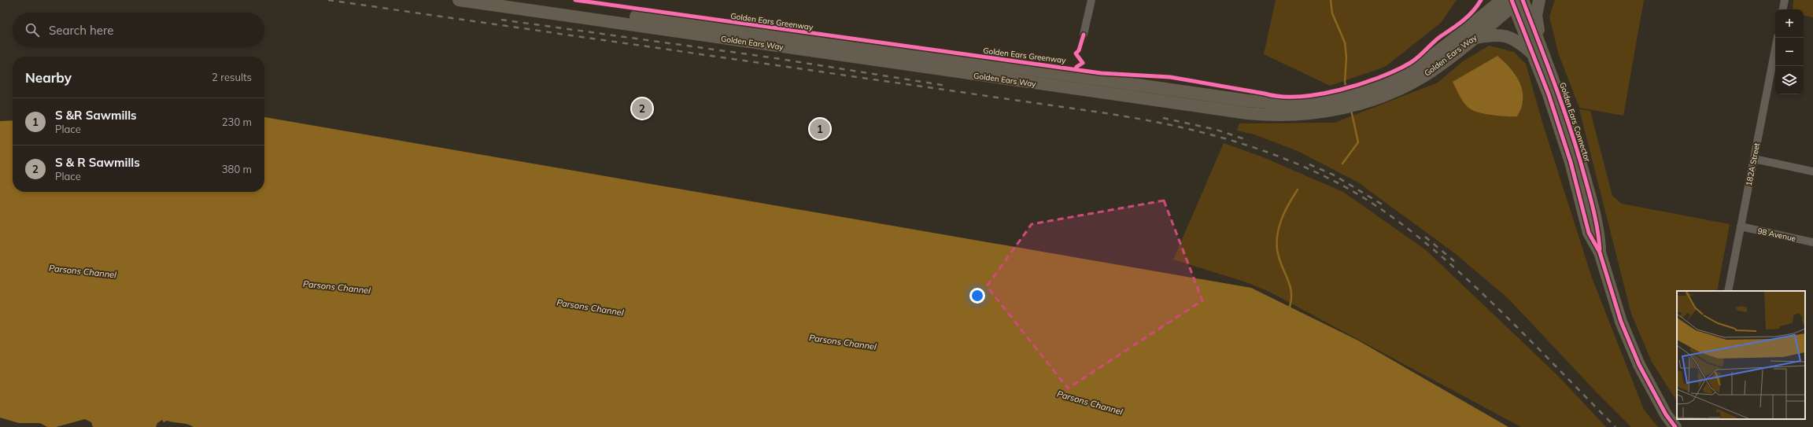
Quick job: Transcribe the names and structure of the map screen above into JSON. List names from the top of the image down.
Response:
{
  "streets": {
    "main road": ["Golden Ears Way"],
    "street": ["182A Street", "98 Avenue"],
    "cycle path": ["Golden Ears Greenway", "Golden Ears Connector"]
  },
  "crossings": [
    ["182A Street", "98 Avenue"]
  ],
  "water": ["Parsons Channel"],
  "page": {
    "map_buttons": ["+", "−"],
    "search": "Search here",
    "heading": ["Nearby", "2 results"],
    "pins": ["2", "1"],
    "list": [
      {
        "mark": "1",
        "name": "S &R Sawmills",
        "note": "Place",
        "value": "230 m"
      },
      {
        "mark": "2",
        "name": "S & R Sawmills",
        "note": "Place",
        "value": "380 m"
      }
    ]
  }
}
